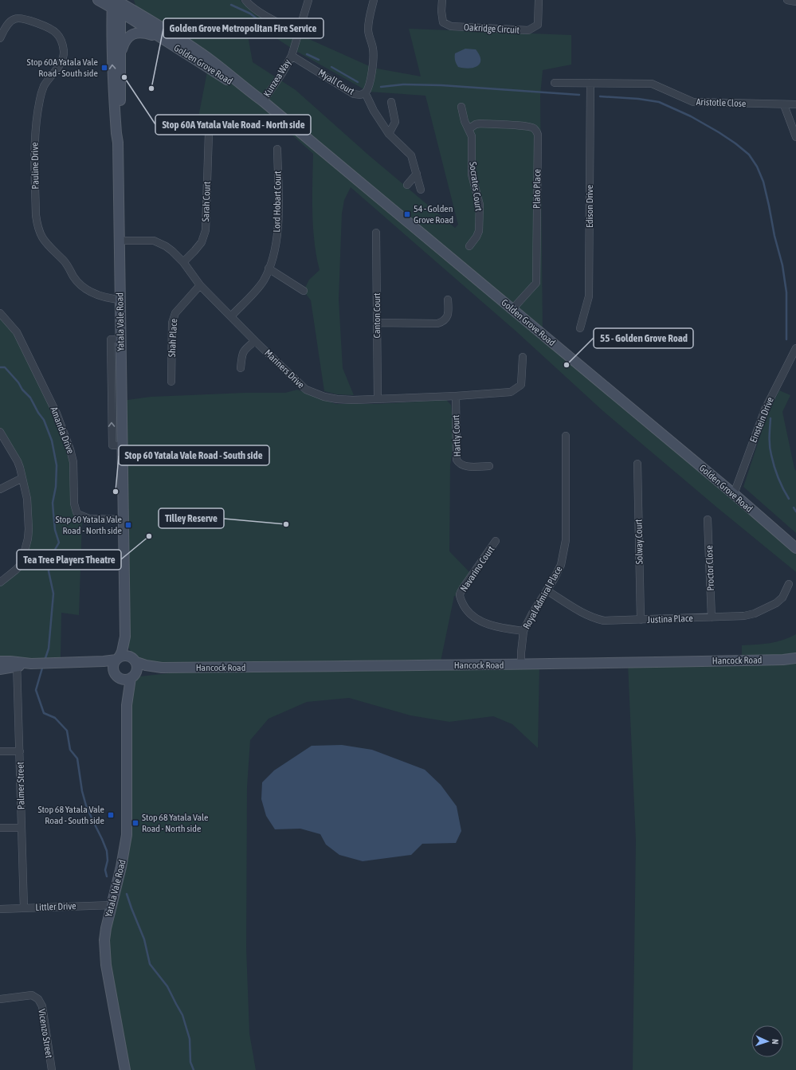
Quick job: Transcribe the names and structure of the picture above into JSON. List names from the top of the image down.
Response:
{
  "streets": {
    "main road": ["Golden Grove Road", "Yatala Vale Road", "Hancock Road"],
    "street": [
      "Oakridge Circuit",
      "Kunzea Way",
      "Myall Court",
      "Aristotle Close",
      "Pauline Drive",
      "Socrates Court",
      "Plato Place",
      "Sarah Court",
      "Lord Hobart Court",
      "Edison Drive",
      "Canton Court",
      "Shah Place",
      "Mariners Drive",
      "Einstein Drive",
      "Amanda Drive",
      "Hartly Court",
      "Solway Court",
      "Proctor Close",
      "Navarino Court",
      "Royal Admiral Place",
      "Justina Place",
      "Palmer Street",
      "Littler Drive",
      "Vicenzo Street"
    ]
  },
  "crossings": [
    ["Golden Grove Road", "Kunzea Way"],
    ["Golden Grove Road", "Plato Place"],
    ["Golden Grove Road", "Yatala Vale Road"],
    ["Golden Grove Road", "Einstein Drive"],
    ["Kunzea Way", "Myall Court"],
    ["Aristotle Close", "Edison Drive"],
    ["Pauline Drive", "Yatala Vale Road"],
    ["Socrates Court", "Plato Place"],
    ["Sarah Court", "Mariners Drive"],
    ["Lord Hobart Court", "Mariners Drive"],
    ["Canton Court", "Mariners Drive"],
    ["Yatala Vale Road", "Mariners Drive"],
    ["Yatala Vale Road", "Amanda Drive"],
    ["Yatala Vale Road", "Hancock Road"],
    ["Yatala Vale Road", "Littler Drive"],
    ["Shah Place", "Mariners Drive"],
    ["Mariners Drive", "Hartly Court"],
    ["Solway Court", "Justina Place"],
    ["Proctor Close", "Justina Place"],
    ["Navarino Court", "Royal Admiral Place"],
    ["Royal Admiral Place", "Justina Place"],
    ["Royal Admiral Place", "Hancock Road"],
    ["Palmer Street", "Littler Drive"]
  ],
  "places": {
    "transit": [
      "Stop 60A Yatala Vale Road - South side",
      "54 - Golden Grove Road",
      "Stop 60 Yatala Vale Road - North side",
      "Stop 68 Yatala Vale Road - South side",
      "Stop 68 Yatala Vale Road - North side"
    ],
    "other": [
      "Stop 60A Yatala Vale Road - North side",
      "Golden Grove Metropolitan Fire Service",
      "55 - Golden Grove Road",
      "Stop 60 Yatala Vale Road - South side",
      "Tilley Reserve",
      "Tea Tree Players Theatre"
    ]
  },
  "north": "right"
}
